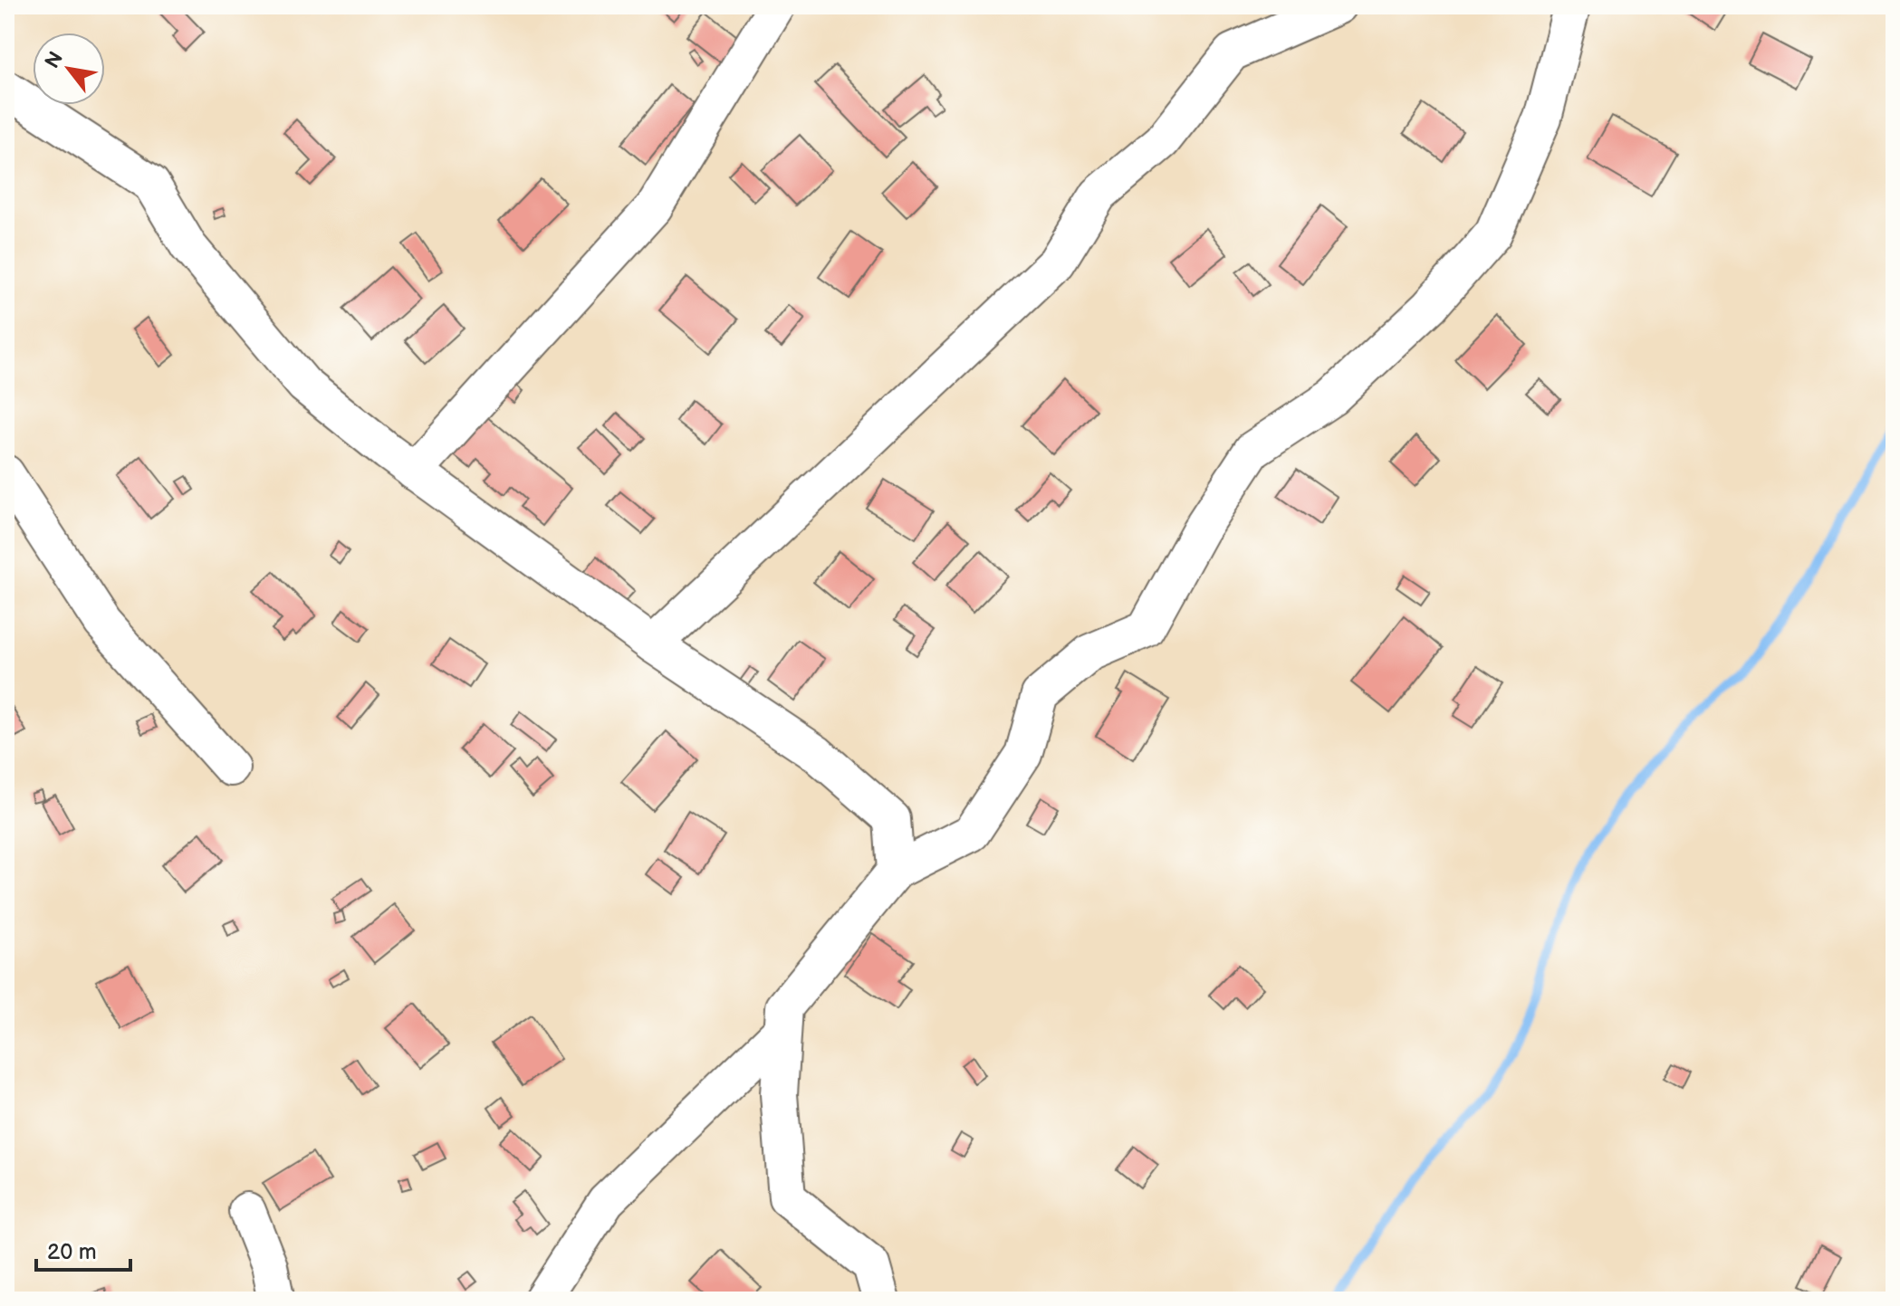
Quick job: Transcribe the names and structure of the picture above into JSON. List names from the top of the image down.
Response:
{
  "scale_bar": "20 m",
  "north": "top left"
}
